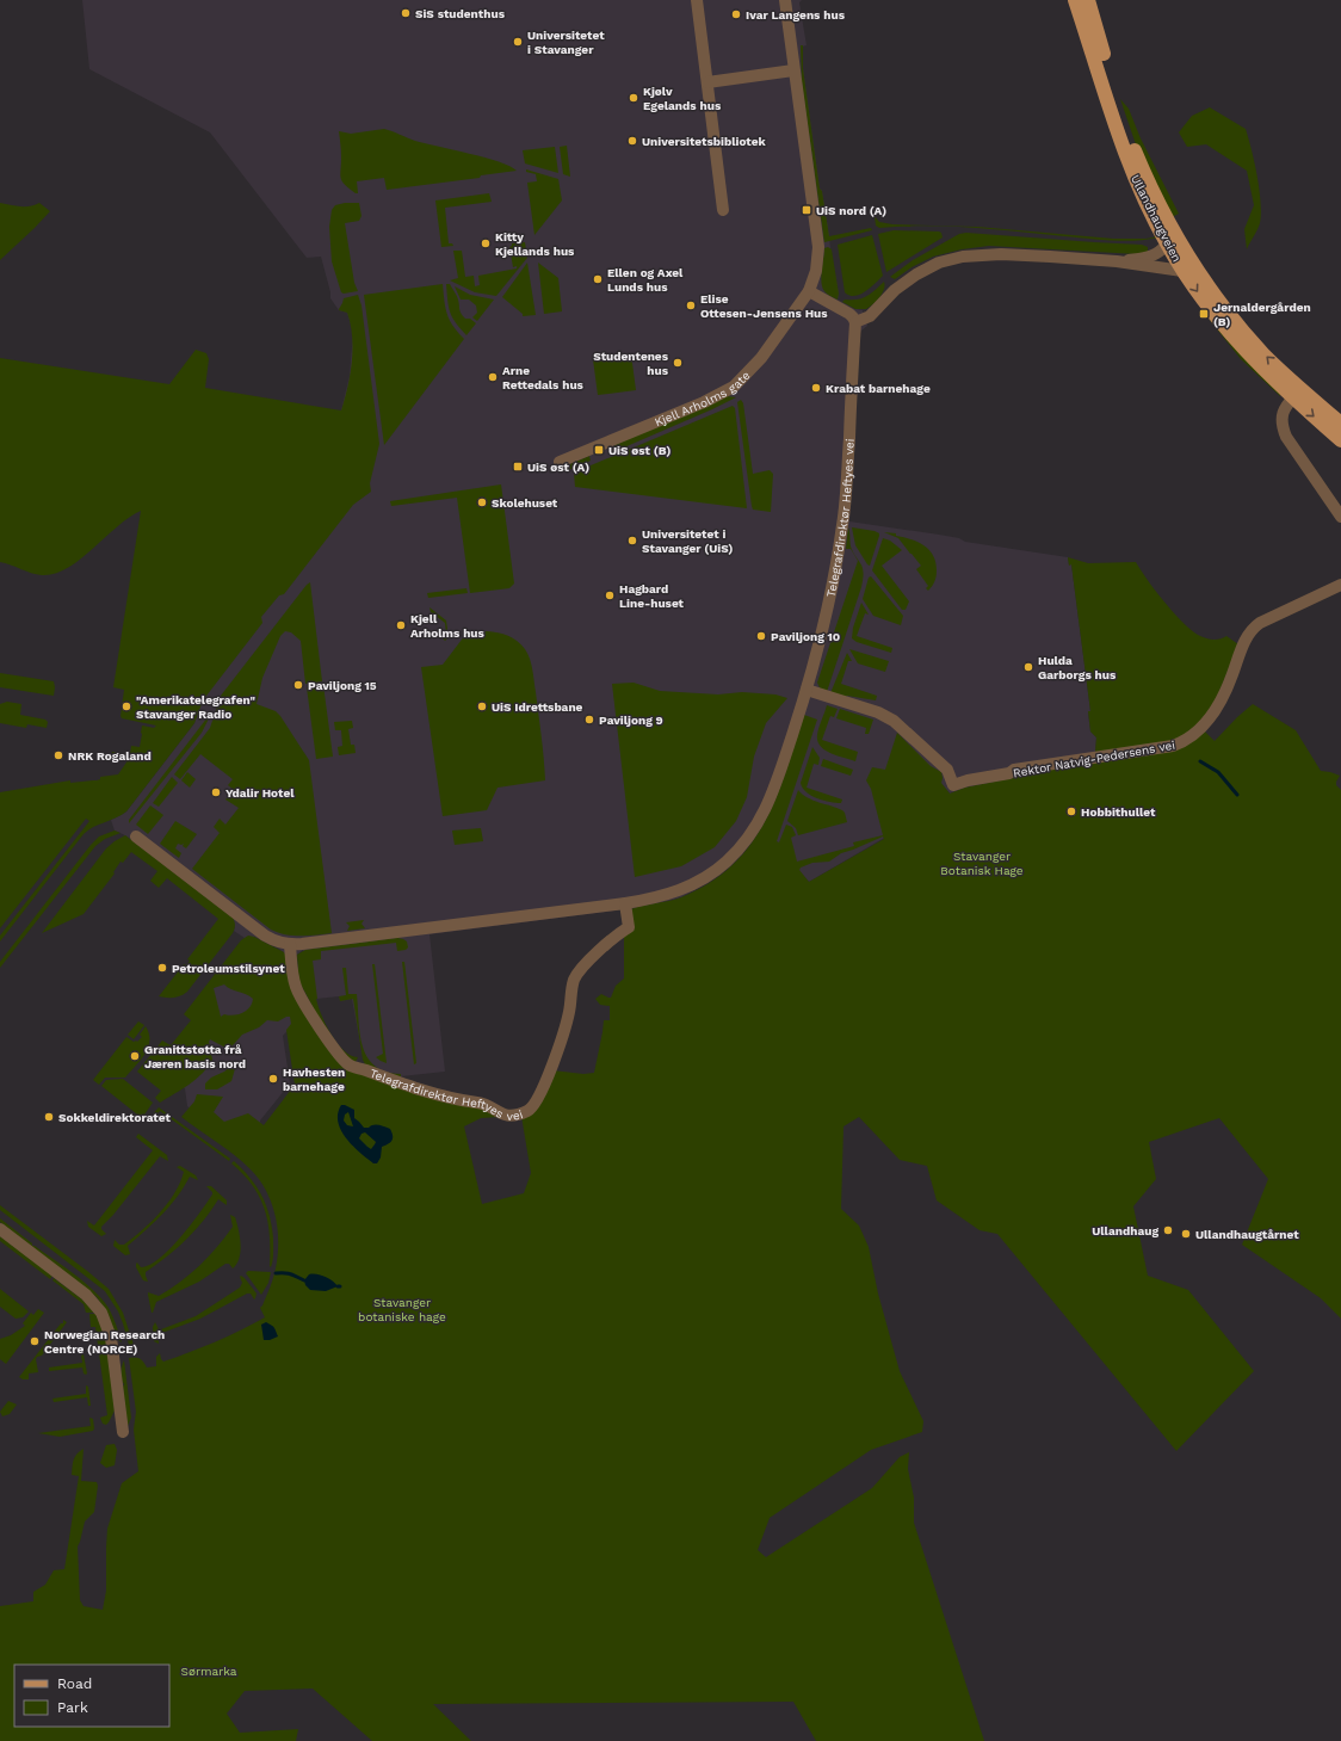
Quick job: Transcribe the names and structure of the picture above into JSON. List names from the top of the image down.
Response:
{
  "streets": {
    "main road": ["Ullandhaugveien"],
    "street": ["Kjell Arholms gate", "Telegrafdirektør Heftyes vei", "Rektor Natvig-Pedersens vei"]
  },
  "crossings": [
    ["Telegrafdirektør Heftyes vei", "Rektor Natvig-Pedersens vei"]
  ],
  "parks": ["Stavanger Botanisk Hage", "Stavanger botaniske hage", "Sørmarka"],
  "places": {
    "other": [
      "SiS studenthus",
      "Ivar Langens hus",
      "Universitetet i Stavanger",
      "Kjølv Egelands hus",
      "Universitetsbibliotek",
      "Kitty Kjellands hus",
      "Ellen og Axel Lunds hus",
      "Elise Ottesen-Jensens Hus",
      "Studentenes hus",
      "Arne Rettedals hus",
      "Krabat barnehage",
      "Skolehuset",
      "Universitetet i Stavanger (UiS)",
      "Hagbard Line-huset",
      "Kjell Arholms hus",
      "Paviljong 10",
      "Hulda Garborgs hus",
      "Paviljong 15",
      "\"Amerikatelegrafen\" Stavanger Radio",
      "UiS Idrettsbane",
      "Paviljong 9",
      "NRK Rogaland",
      "Ydalir Hotel",
      "Hobbithullet",
      "Petroleumstilsynet",
      "Granittstøtta frå Jæren basis nord",
      "Havhesten barnehage",
      "Sokkeldirektoratet",
      "Ullandhaug",
      "Ullandhaugtårnet",
      "Norwegian Research Centre (NORCE)"
    ],
    "transit": [
      "UiS nord (A)",
      "Jernaldergården (B)",
      "UiS øst (B)",
      "UiS øst (A)"
    ]
  },
  "legend": ["Road", "Park"]
}
